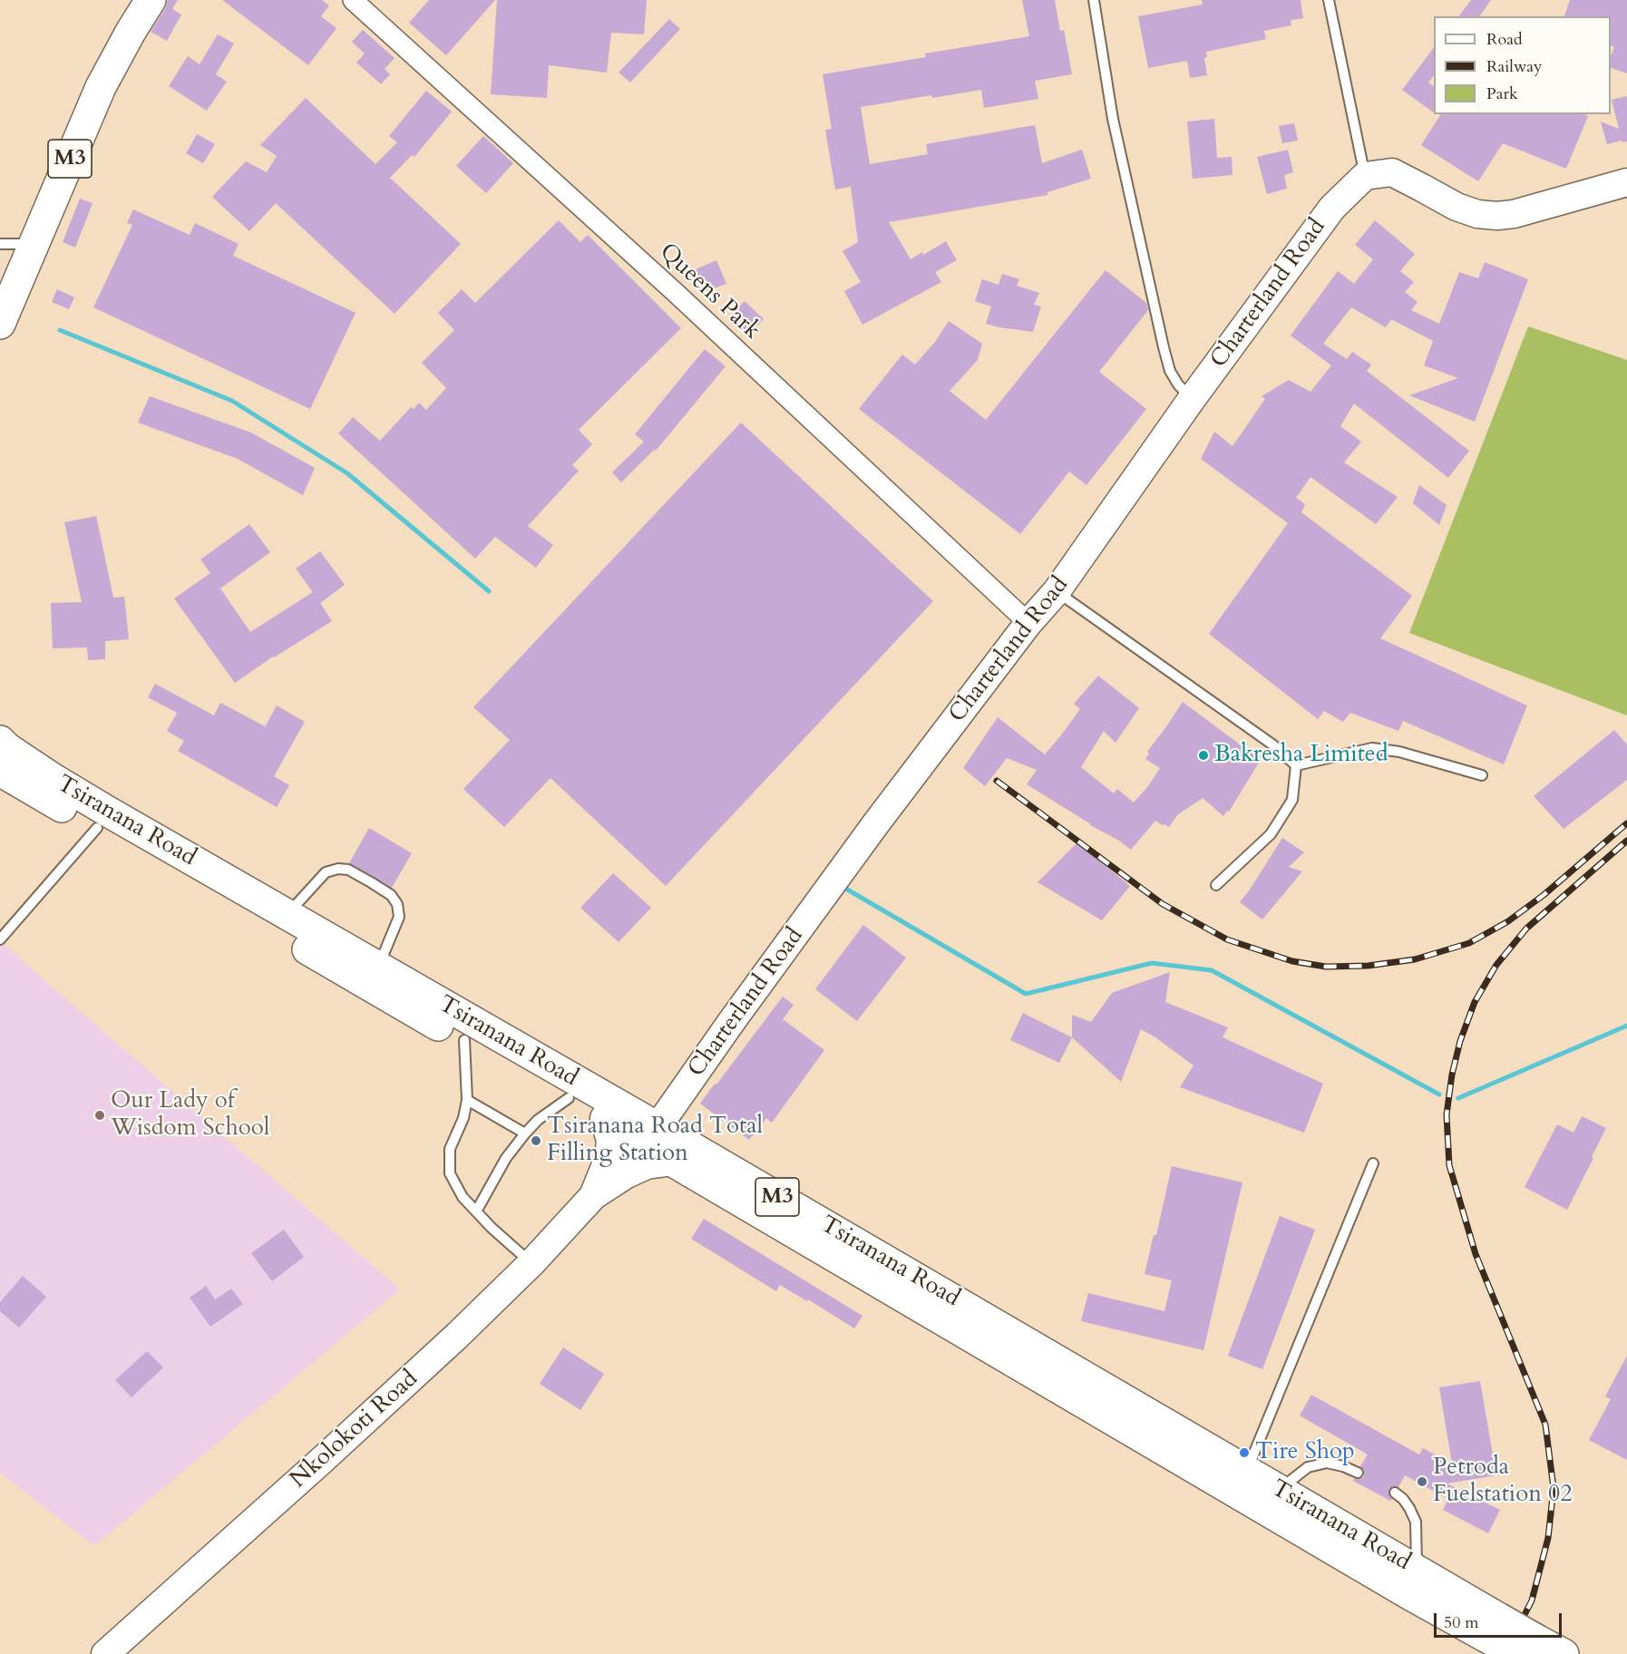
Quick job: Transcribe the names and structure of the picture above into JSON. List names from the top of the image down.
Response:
{
  "streets": {
    "highway": ["M3", "Tsiranana Road"],
    "street": ["Queens Park", "Charterland Road", "Nkolokoti Road"]
  },
  "crossings": [
    ["M3", "Tsiranana Road"],
    ["Queens Park", "Charterland Road"],
    ["Charterland Road", "Tsiranana Road"],
    ["Tsiranana Road", "Nkolokoti Road"]
  ],
  "places": [
    "Bakresha Limited",
    "Our Lady of Wisdom School",
    "Tsiranana Road Total Filling Station",
    "Tire Shop",
    "Petroda Fuelstation 02"
  ],
  "legend": ["Road", "Railway", "Park"],
  "scale_bar": "50 m"
}
